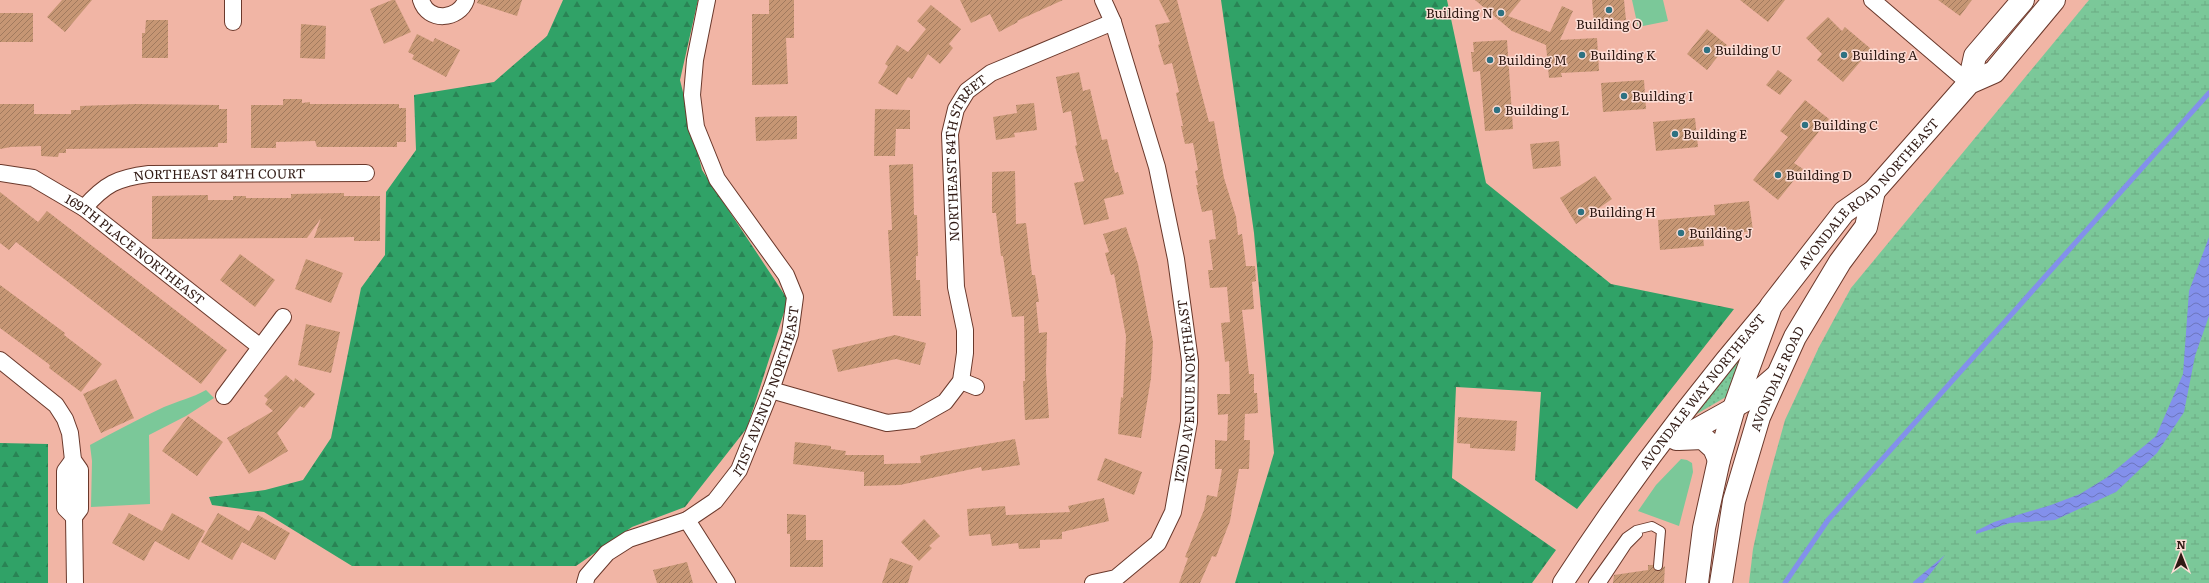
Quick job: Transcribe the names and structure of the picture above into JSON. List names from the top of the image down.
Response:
{
  "streets": {
    "main road": ["AVONDALE ROAD NORTHEAST", "AVONDALE ROAD"],
    "street": [
      "NORTHEAST 84TH STREET",
      "NORTHEAST 84TH COURT",
      "169TH PLACE NORTHEAST",
      "171ST AVENUE NORTHEAST",
      "172ND AVENUE NORTHEAST",
      "AVONDALE WAY NORTHEAST"
    ]
  },
  "crossings": [
    ["NORTHEAST 84TH STREET", "171ST AVENUE NORTHEAST"],
    ["NORTHEAST 84TH STREET", "172ND AVENUE NORTHEAST"],
    ["NORTHEAST 84TH COURT", "169TH PLACE NORTHEAST"],
    ["AVONDALE ROAD NORTHEAST", "AVONDALE ROAD"],
    ["AVONDALE ROAD NORTHEAST", "AVONDALE WAY NORTHEAST"],
    ["AVONDALE ROAD", "AVONDALE WAY NORTHEAST"]
  ],
  "places": [
    "Building O",
    "Building N",
    "Building U",
    "Building K",
    "Building A",
    "Building M",
    "Building I",
    "Building L",
    "Building C",
    "Building E",
    "Building D",
    "Building H",
    "Building J"
  ],
  "north": "top"
}
